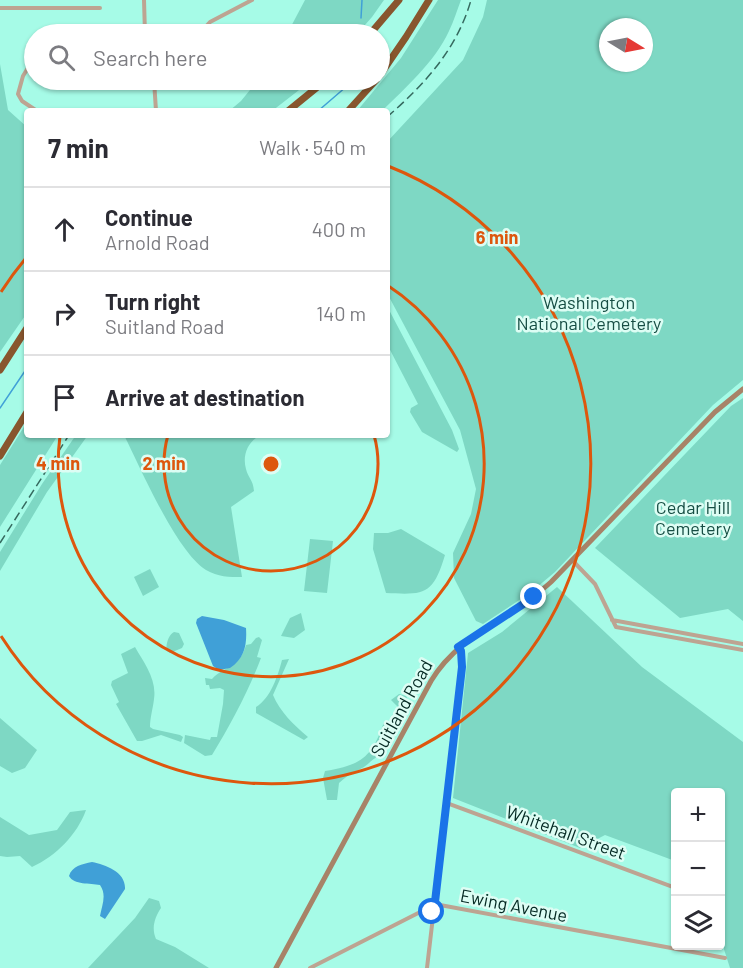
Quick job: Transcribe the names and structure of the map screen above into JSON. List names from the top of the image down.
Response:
{
  "streets": {
    "main road": ["Suitland Road"],
    "street": ["Whitehall Street", "Ewing Avenue"]
  },
  "parks": ["Washington National Cemetery", "Cedar Hill Cemetery"],
  "north": "right",
  "page": {
    "search": "Search here",
    "heading": ["7 min", "Walk · 540 m"],
    "list": [
      ["Continue", "Arnold Road", "400 m"],
      ["Turn right", "Suitland Road", "140 m"],
      "Arrive at destination"
    ],
    "map_buttons": ["+", "−"]
  },
  "rings": ["6 min", "4 min", "2 min"]
}
